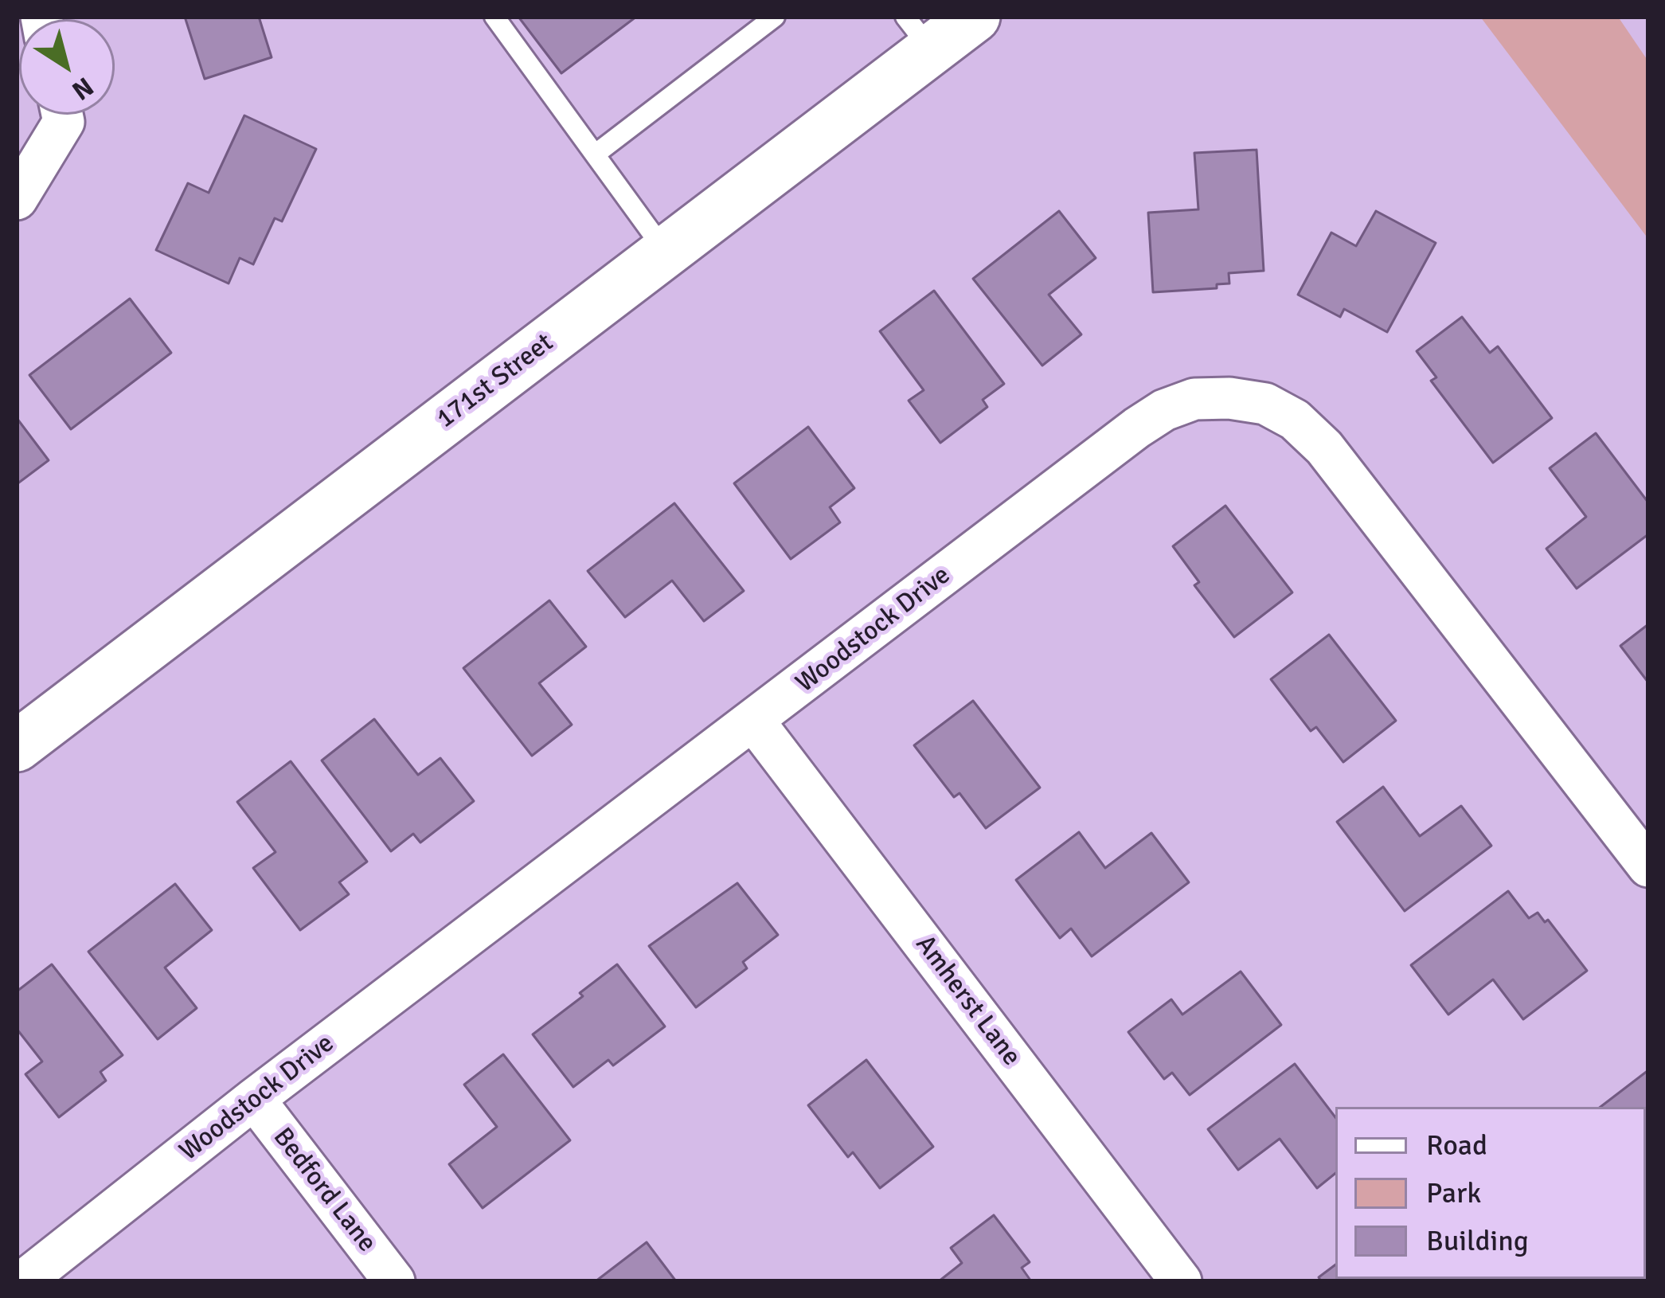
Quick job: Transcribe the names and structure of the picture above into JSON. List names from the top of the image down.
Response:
{
  "streets": {
    "street": [
      "171st Street",
      "Woodstock Drive",
      "Amherst Lane",
      "Bedford Lane"
    ]
  },
  "crossings": [
    ["Woodstock Drive", "Amherst Lane"],
    ["Woodstock Drive", "Bedford Lane"]
  ],
  "legend": ["Road", "Park", "Building"],
  "north": "bottom right"
}
